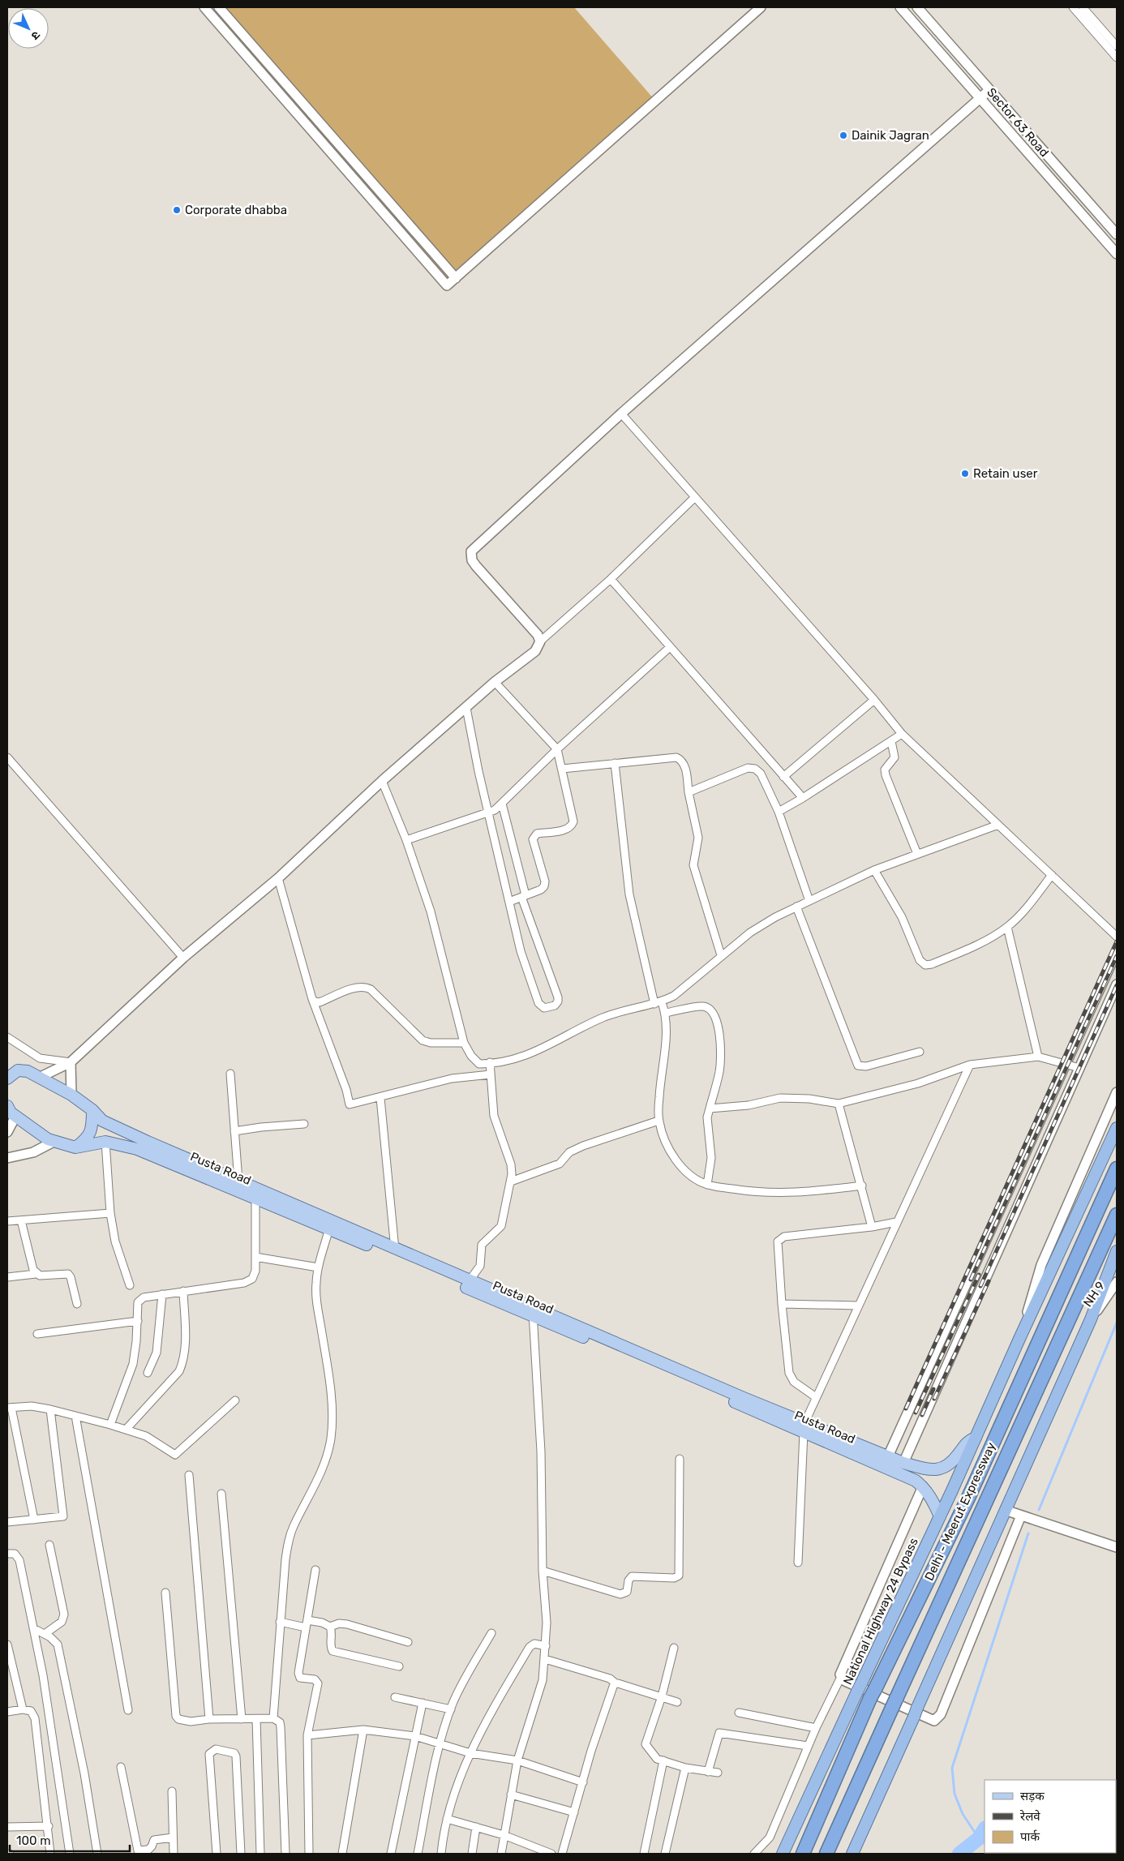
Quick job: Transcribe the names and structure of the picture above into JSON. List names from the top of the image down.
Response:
{
  "streets": {
    "highway": ["Delhi - Meerut Expressway", "National Highway 24 Bypass"],
    "main road": ["Pusta Road"],
    "street": ["Sector 63 Road", "NH 9"]
  },
  "crossings": [
    ["Pusta Road", "National Highway 24 Bypass"]
  ],
  "places": ["Dainik Jagran", "Corporate dhabba", "Retain user"],
  "legend": ["सड़क", "रेलवे", "पार्क"],
  "scale_bar": "100 m",
  "north": "bottom right"
}
